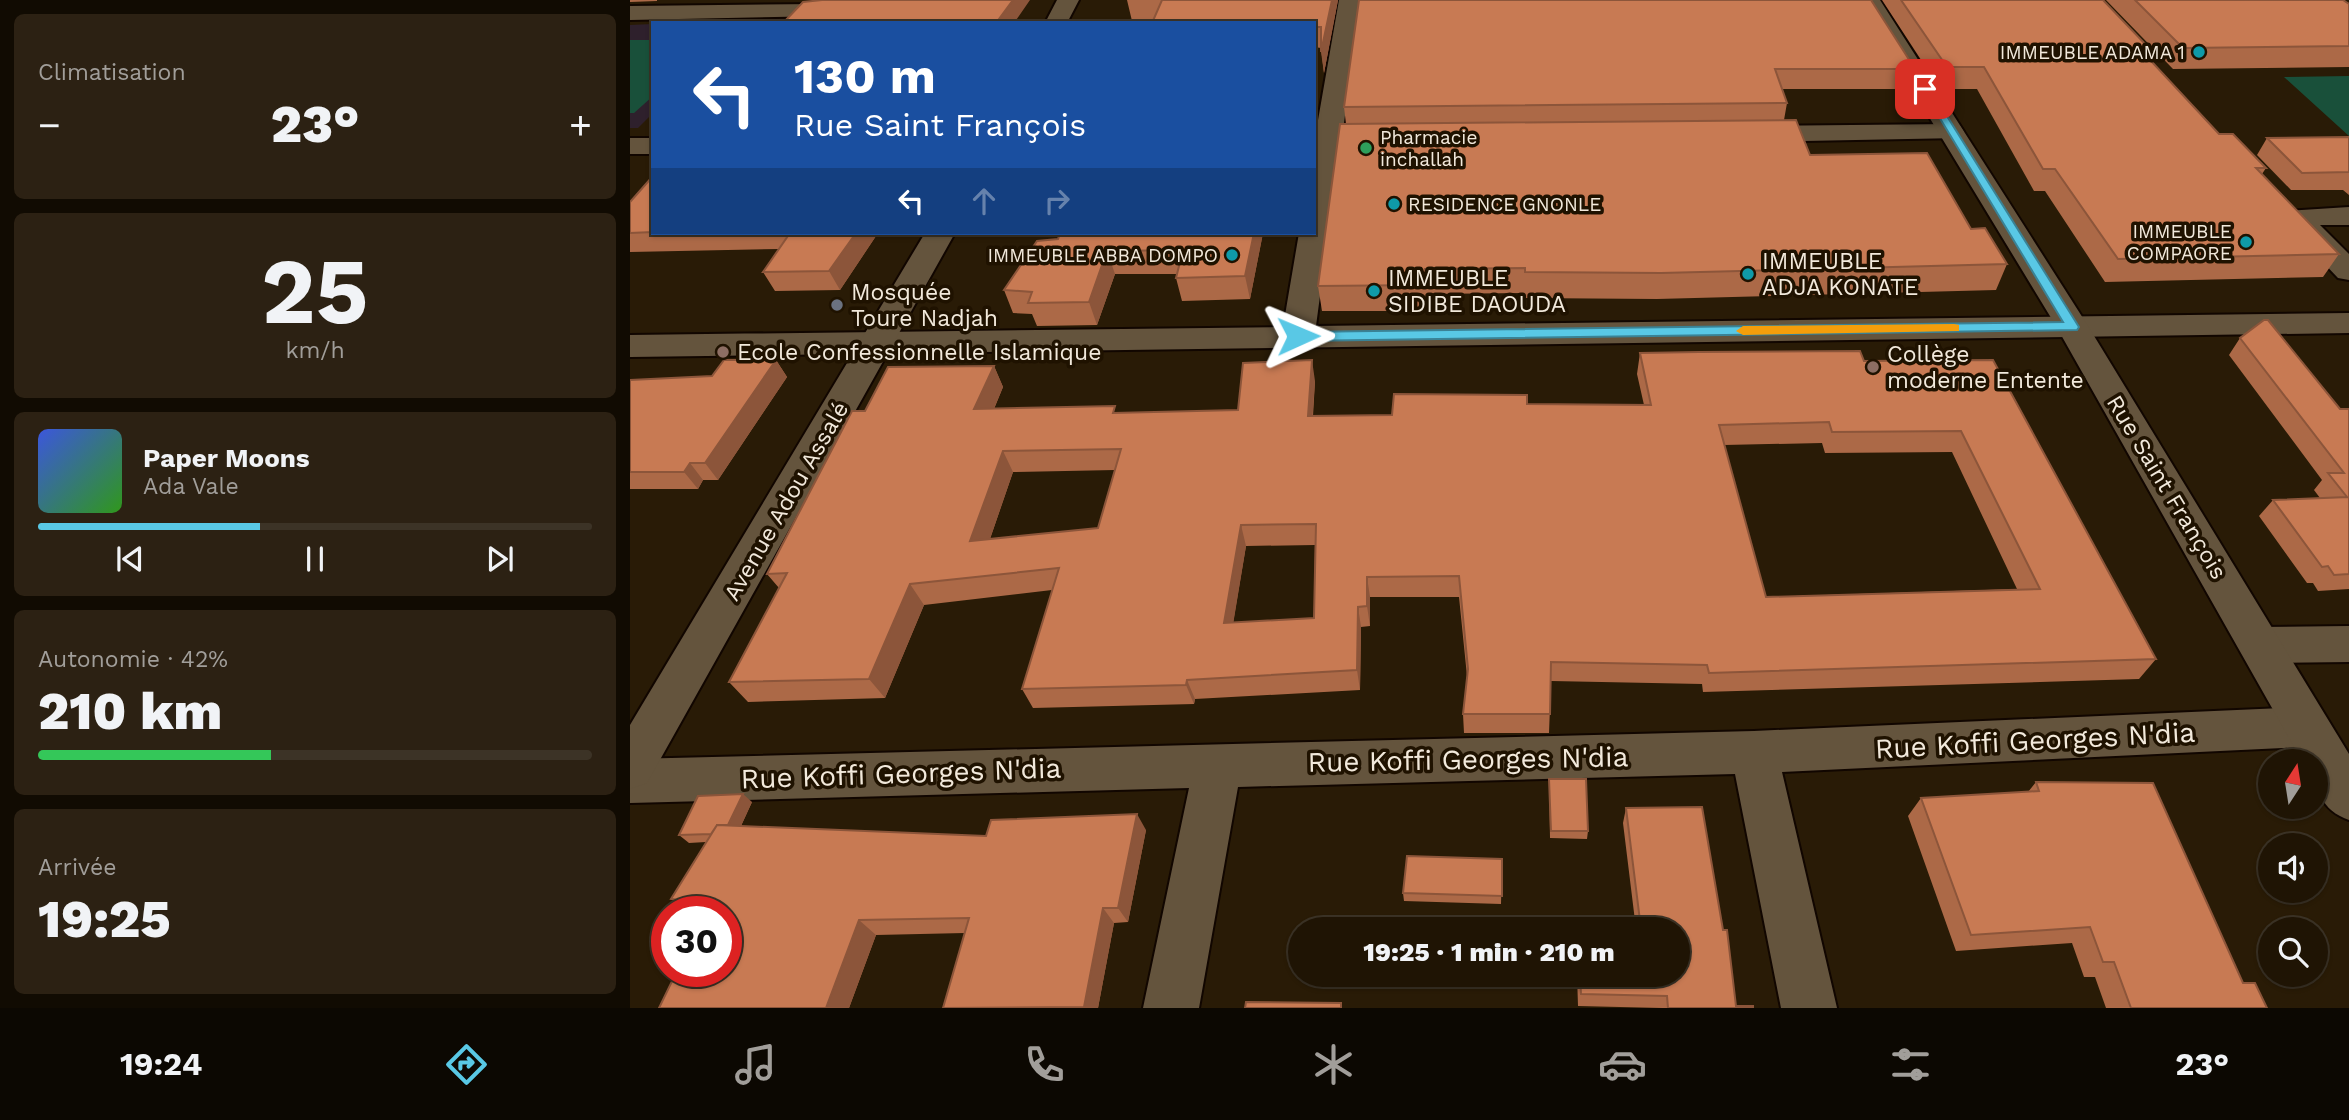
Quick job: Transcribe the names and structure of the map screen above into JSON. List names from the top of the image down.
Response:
{
  "streets": {
    "street": ["Rue Saint François", "Avenue Adou Assalé", "Rue Koffi Georges N'dia"]
  },
  "crossings": [
    ["Rue Saint François", "Rue Koffi Georges N'dia"]
  ],
  "places": [
    "IMMEUBLE ADAMA 1",
    "Pharmacie inchallah",
    "RESIDENCE GNONLE",
    "IMMEUBLE COMPAORE",
    "IMMEUBLE ABBA DOMPO",
    "IMMEUBLE ADJA KONATE",
    "IMMEUBLE SIDIBE DAOUDA",
    "Mosquée Toure Nadjah",
    "Ecole Confessionnelle Islamique",
    "Collège moderne Entente"
  ],
  "north": "top",
  "page": {
    "tile": [
      "Climatisation",
      ["25", "km/h"],
      ["Autonomie · 42%", "210 km"],
      ["Arrivée", "19:25"]
    ],
    "turn": ["130 m", "Rue Saint François"],
    "heat": ["−", "23°", "+"],
    "song": ["Paper Moons", "Ada Vale"],
    "limit": "30",
    "trip": "19:25 · 1 min · 210 m",
    "tabs": ["19:24", "23°"]
  }
}
